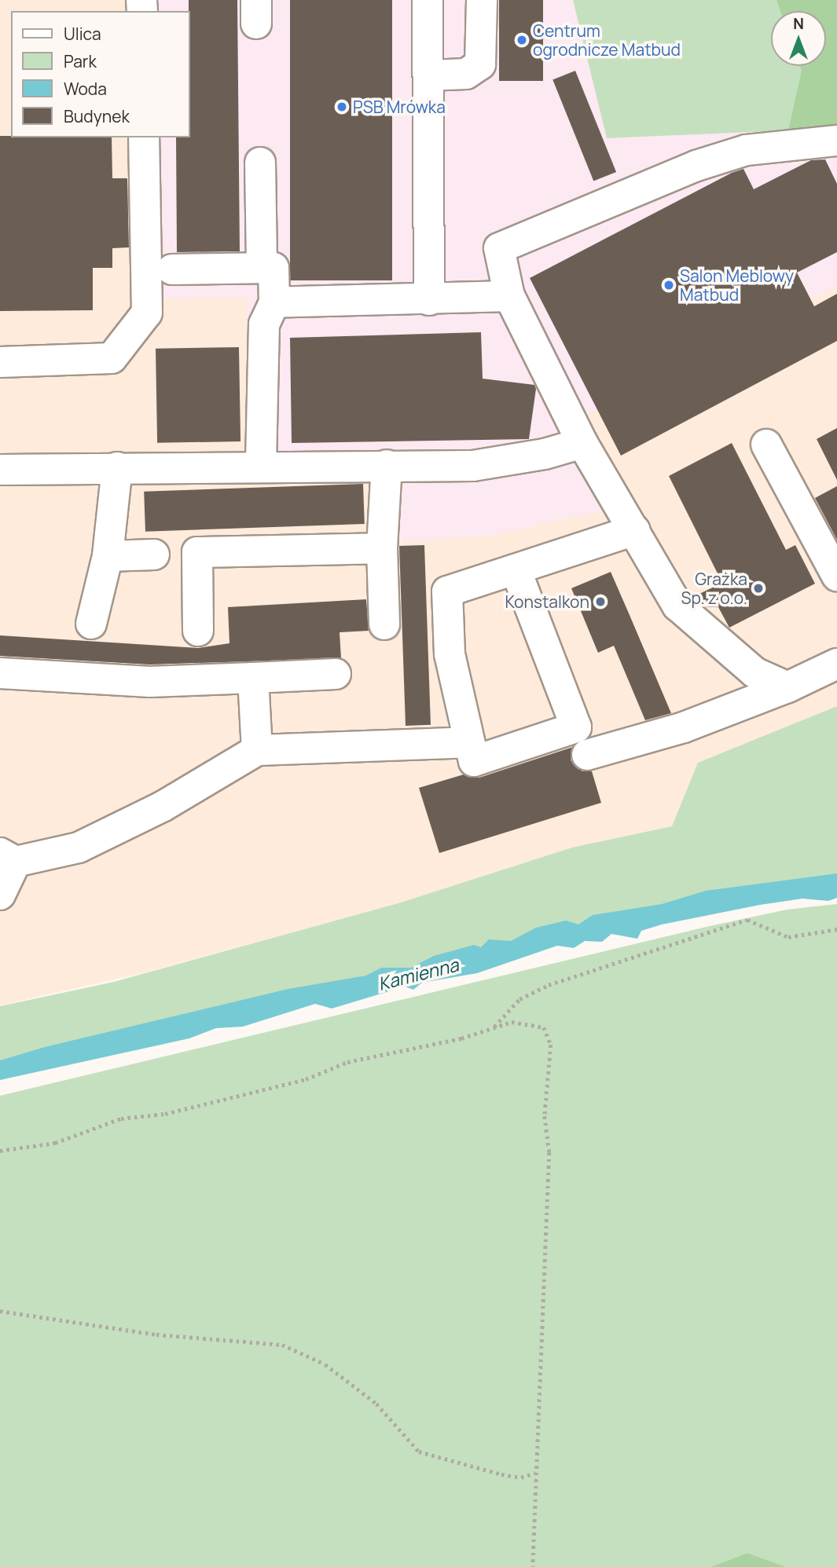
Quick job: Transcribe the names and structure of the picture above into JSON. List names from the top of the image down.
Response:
{
  "water": ["Kamienna"],
  "places": [
    "Centrum ogrodnicze Matbud",
    "PSB Mrówka",
    "Salon Meblowy Matbud",
    "Grażka Sp. z o.o.",
    "Konstalkon"
  ],
  "legend": [
    "Ulica",
    "Park",
    "Woda",
    "Budynek"
  ],
  "north": "top"
}
